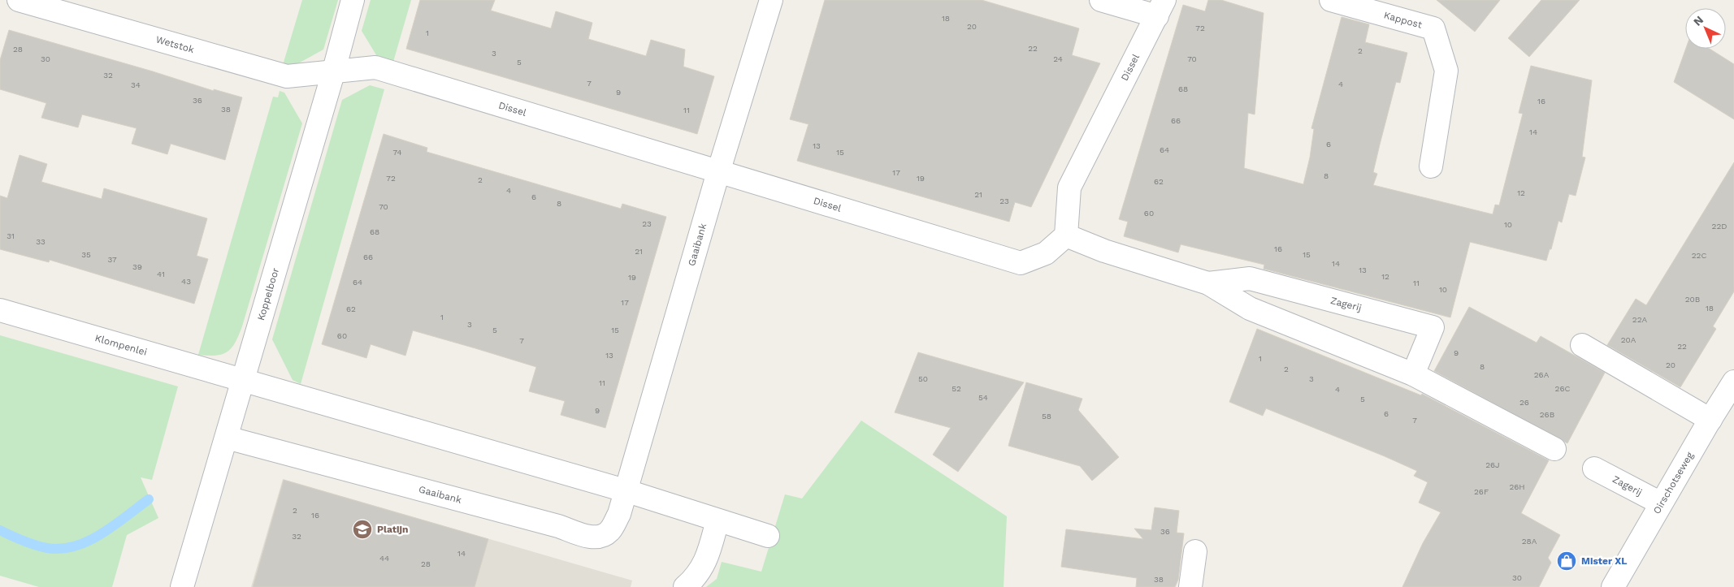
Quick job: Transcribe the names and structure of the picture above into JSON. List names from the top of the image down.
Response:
{
  "streets": {
    "street": [
      "Kappost",
      "Wetstok",
      "Dissel",
      "Gaaibank",
      "Koppelboor",
      "Zagerij",
      "Klompenlei",
      "Oirschotseweg"
    ]
  },
  "crossings": [
    ["Wetstok", "Dissel"],
    ["Wetstok", "Koppelboor"],
    ["Dissel", "Gaaibank"],
    ["Dissel", "Koppelboor"],
    ["Dissel", "Zagerij"],
    ["Gaaibank", "Koppelboor"],
    ["Koppelboor", "Klompenlei"],
    ["Zagerij", "Oirschotseweg"]
  ],
  "places": {
    "school or university": ["Platijn"],
    "shop": ["Mister XL"]
  },
  "house_numbers": [
    "18",
    "20",
    "72",
    "1",
    "22",
    "28",
    "2",
    "3",
    "30",
    "24",
    "70",
    "5",
    "32",
    "7",
    "4",
    "34",
    "68",
    "9",
    "36",
    "16",
    "38",
    "11",
    "66",
    "14",
    "6",
    "13",
    "64",
    "74",
    "15",
    "17",
    "8",
    "72",
    "19",
    "2",
    "62",
    "4",
    "12",
    "21",
    "6",
    "23",
    "8",
    "70",
    "60",
    "23",
    "10",
    "22D",
    "68",
    "31",
    "33",
    "16",
    "21",
    "35",
    "15",
    "22C",
    "66",
    "37",
    "14",
    "39",
    "13",
    "41",
    "12",
    "19",
    "43",
    "64",
    "11",
    "10",
    "20B",
    "17",
    "18",
    "62",
    "1",
    "22A",
    "3",
    "5",
    "15",
    "60",
    "20A",
    "7",
    "22",
    "9",
    "13",
    "1",
    "20",
    "8",
    "2",
    "26A",
    "50",
    "3",
    "11",
    "52",
    "26C",
    "4",
    "54",
    "5",
    "26",
    "9",
    "6",
    "26B",
    "58",
    "7",
    "26J",
    "26H",
    "26F",
    "2",
    "16",
    "36",
    "32",
    "28A",
    "14",
    "44",
    "28",
    "30",
    "38"
  ],
  "north": "top left"
}
